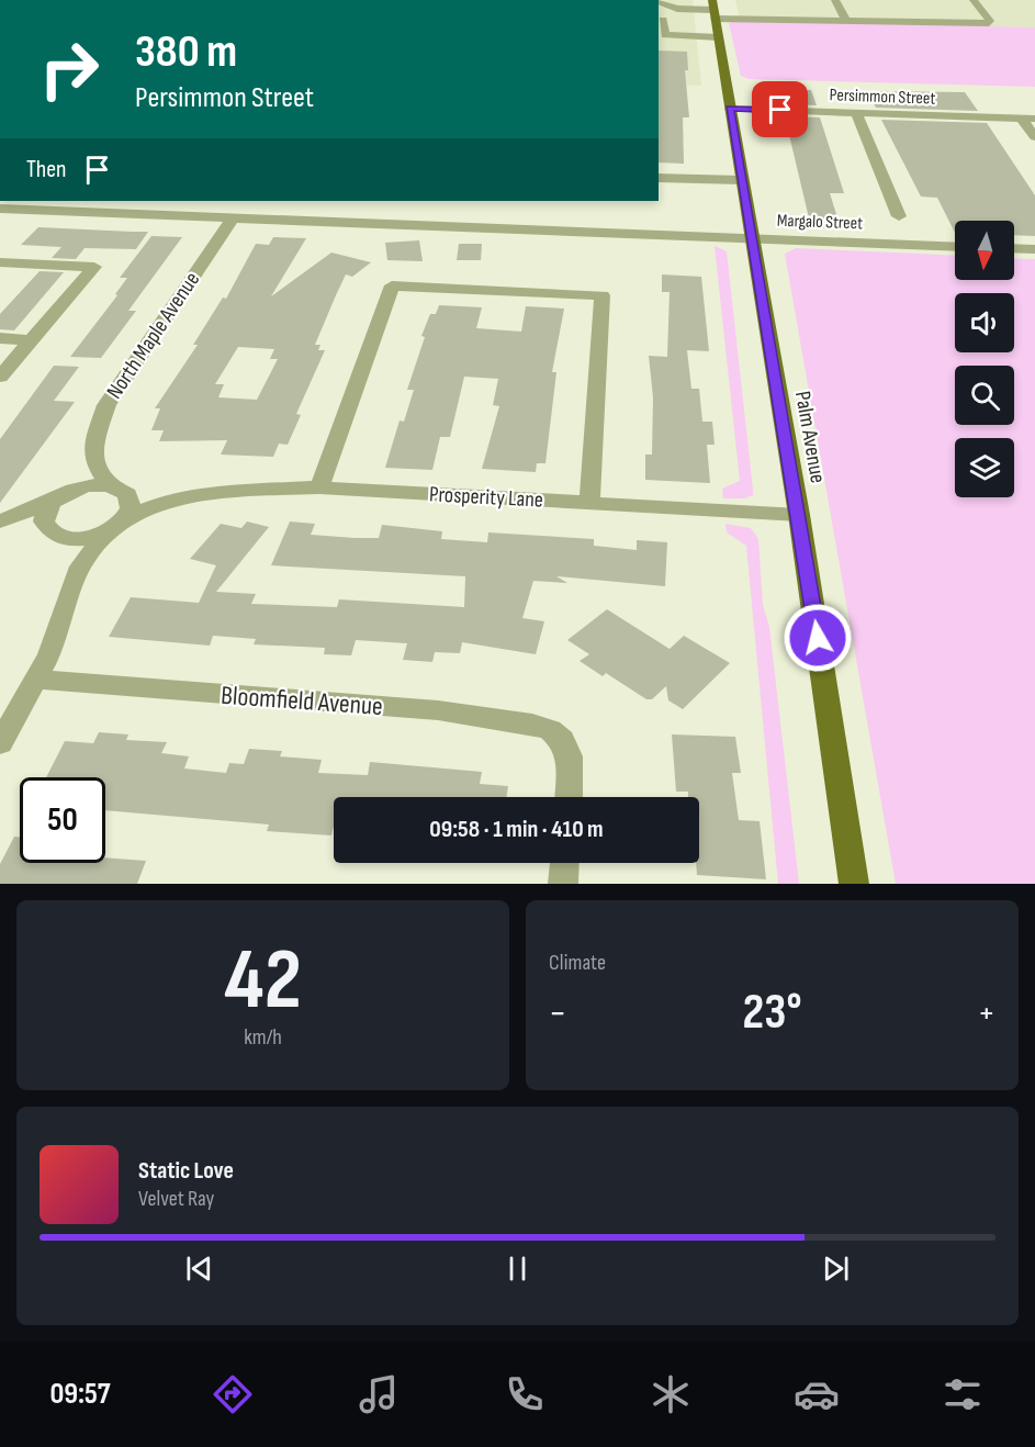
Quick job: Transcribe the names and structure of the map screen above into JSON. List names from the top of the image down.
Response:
{
  "streets": {
    "main road": ["Palm Avenue"],
    "street": [
      "Persimmon Street",
      "Margalo Street",
      "North Maple Avenue",
      "Prosperity Lane",
      "Bloomfield Avenue"
    ]
  },
  "crossings": [
    ["Persimmon Street", "Palm Avenue"],
    ["Margalo Street", "North Maple Avenue"],
    ["Margalo Street", "Palm Avenue"],
    ["Palm Avenue", "Prosperity Lane"]
  ],
  "north": "bottom",
  "page": {
    "turn": ["380 m", "Persimmon Street"],
    "then": "Then",
    "limit": "50",
    "trip": "09:58 · 1 min · 410 m",
    "tile": [
      ["42", "km/h"],
      "Climate"
    ],
    "heat": ["−", "23°", "+"],
    "song": ["Static Love", "Velvet Ray"],
    "tabs": "09:57"
  }
}
